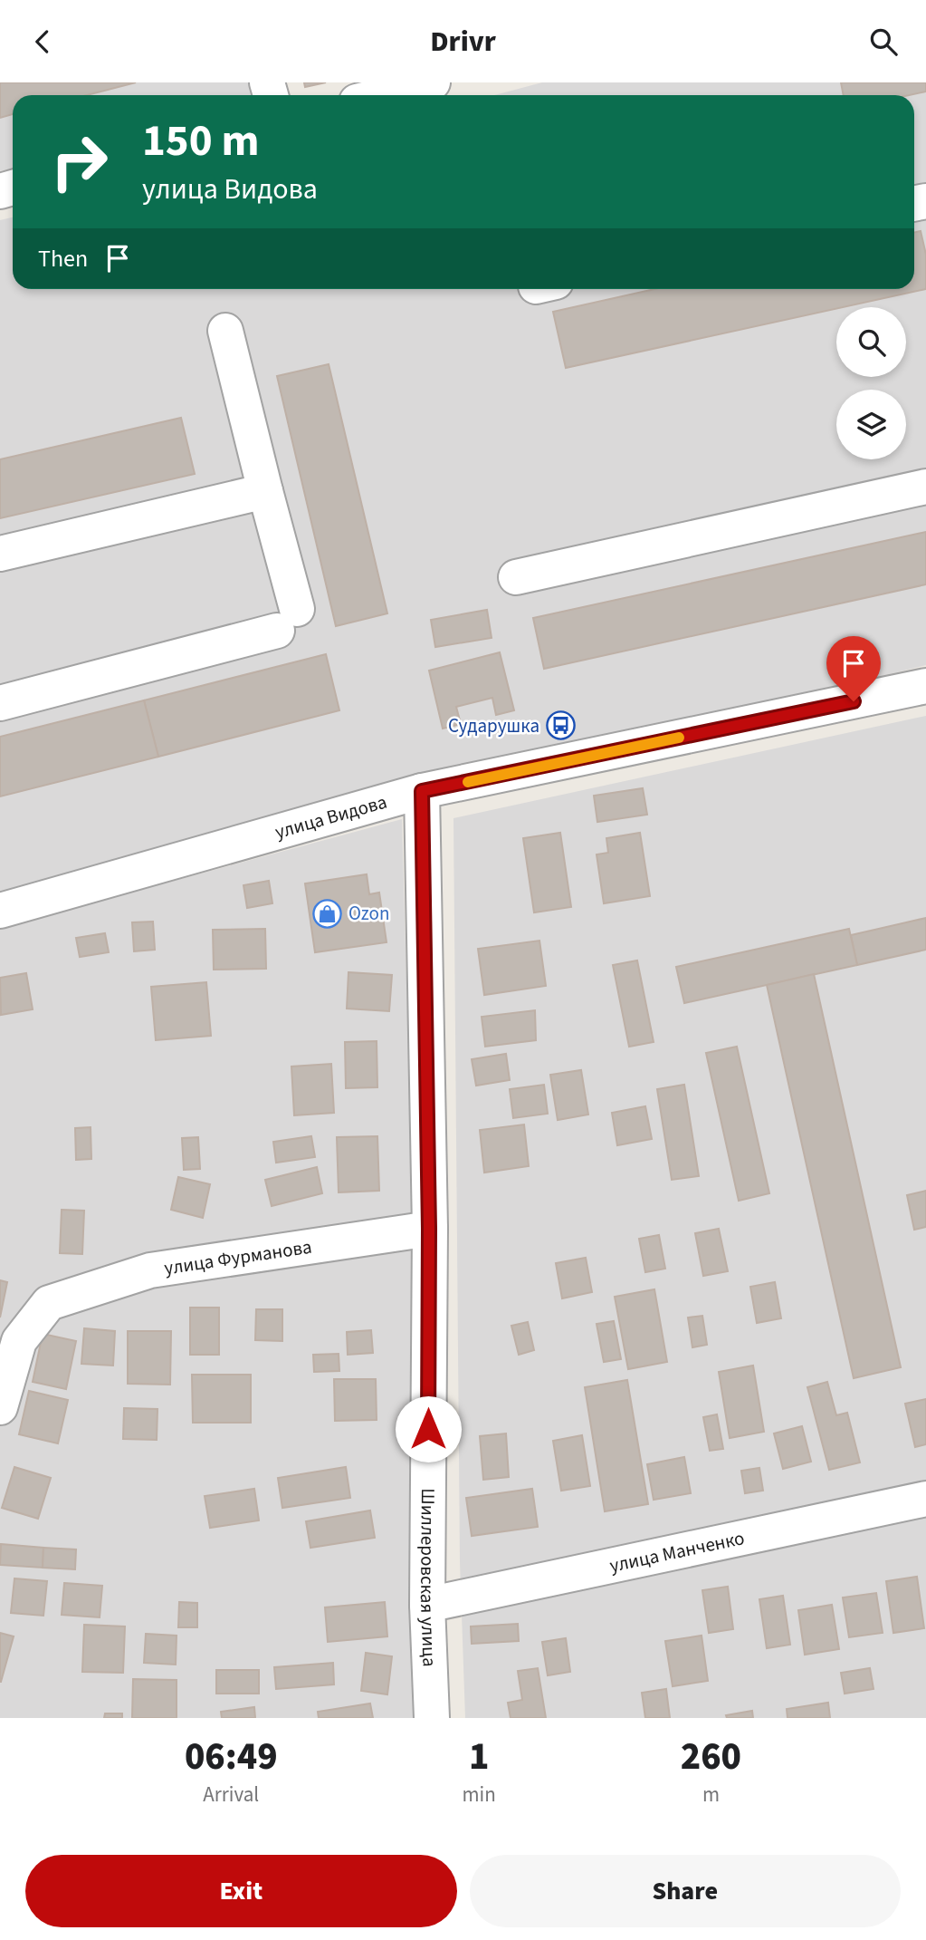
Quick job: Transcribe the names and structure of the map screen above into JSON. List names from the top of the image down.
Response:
{
  "streets": {
    "street": [
      "улица Видова",
      "улица Фурманова",
      "улица Манченко",
      "Шиллеровская улица"
    ]
  },
  "crossings": [
    ["улица Видова", "Шиллеровская улица"],
    ["улица Фурманова", "Шиллеровская улица"],
    ["улица Манченко", "Шиллеровская улица"]
  ],
  "places": {
    "bus stop": ["Сударушка"],
    "shop": ["Ozon"]
  },
  "page": {
    "header": "Drivr",
    "turn": ["150 m", "улица Видова"],
    "then": "Then",
    "eta": [
      "06:49",
      "Arrival",
      "1",
      "min",
      "260",
      "m"
    ],
    "buttons": ["Exit", "Share"]
  }
}
